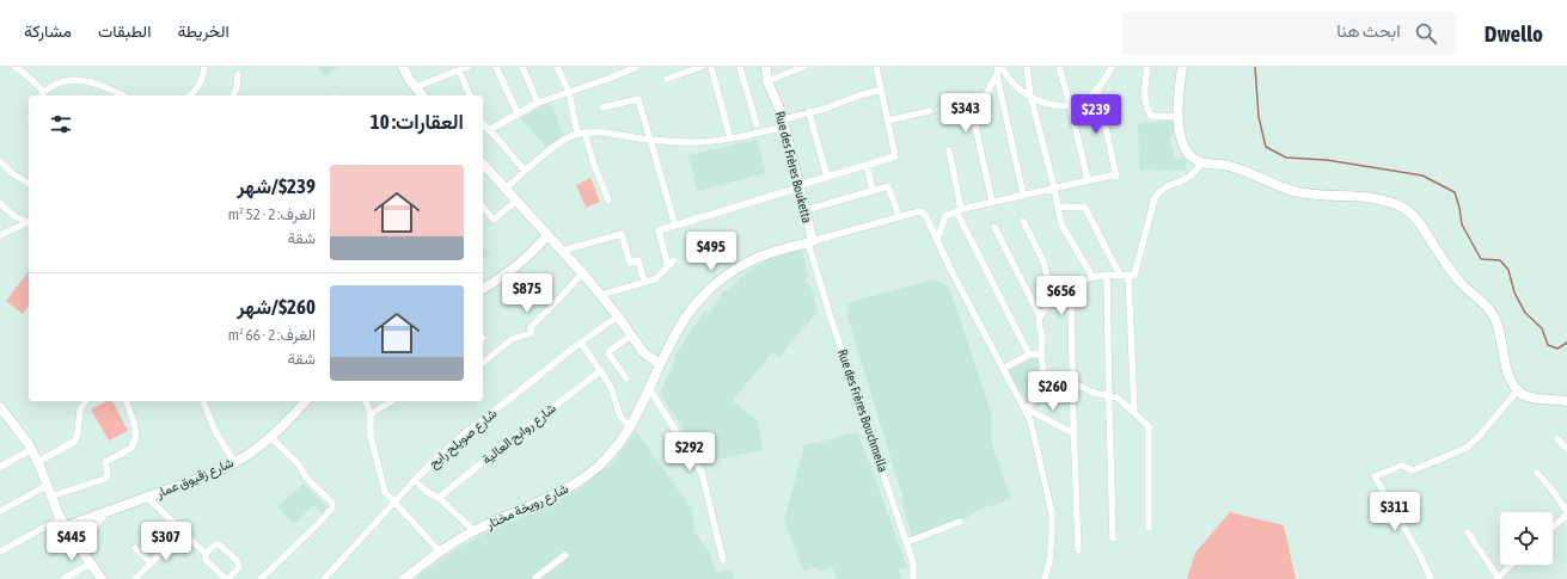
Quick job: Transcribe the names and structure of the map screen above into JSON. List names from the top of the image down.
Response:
{
  "streets": {
    "main road": ["Rue des Frères Bouketta", "شارع زقيوق عمار", "شارع رويخة مختار"],
    "street": ["Rue des Frères Bouchmella", "شارع روابح العالية", "شارع صويلح رابح"]
  },
  "crossings": [
    ["Rue des Frères Bouketta", "Rue des Frères Bouchmella"],
    ["Rue des Frères Bouketta", "شارع رويخة مختار"],
    ["Rue des Frères Bouchmella", "شارع رويخة مختار"]
  ],
  "page": {
    "header": "Dwello",
    "search": "ابحث هنا",
    "nav": ["الخريطة", "الطبقات", "مشاركة"],
    "price": [
      "$343",
      "$239",
      "$495",
      "$875",
      "$656",
      "$260",
      "$292",
      "$311",
      "$445",
      "$307"
    ],
    "heading": "العقارات: 10",
    "list": [
      {
        "name": "$239/شهر",
        "note": "الغرف: 2 · 52 m² · شقة"
      },
      {
        "name": "$260/شهر",
        "note": "الغرف: 2 · 66 m² · شقة"
      }
    ]
  }
}
